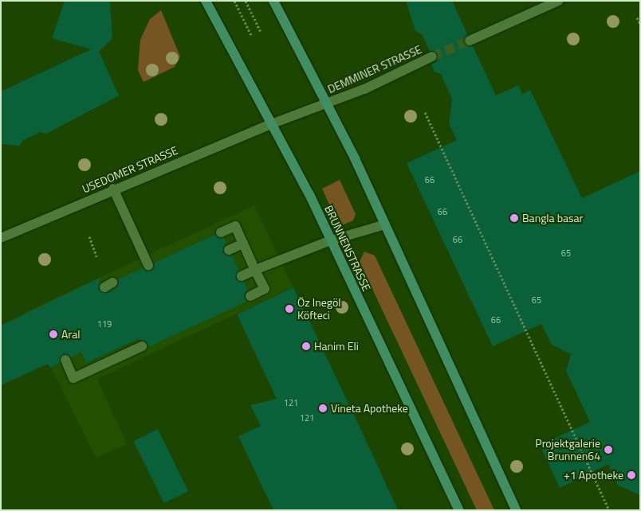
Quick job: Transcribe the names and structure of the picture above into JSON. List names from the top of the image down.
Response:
{
  "streets": {
    "main road": ["BRUNNENSTRASSE"],
    "street": ["DEMMINER STRASSE", "USEDOMER STRASSE"]
  },
  "crossings": [
    ["DEMMINER STRASSE", "USEDOMER STRASSE"],
    ["DEMMINER STRASSE", "BRUNNENSTRASSE"],
    ["USEDOMER STRASSE", "BRUNNENSTRASSE"]
  ],
  "places": [
    "Bangla basar",
    "Öz Inegöl Köfteci",
    "Aral",
    "Hanim Eli",
    "Vineta Apotheke",
    "Projektgalerie Brunnen64",
    "+1 Apotheke"
  ],
  "house_numbers": [
    "66",
    "66",
    "66",
    "65",
    "65",
    "66",
    "119",
    "121",
    "121"
  ]
}
